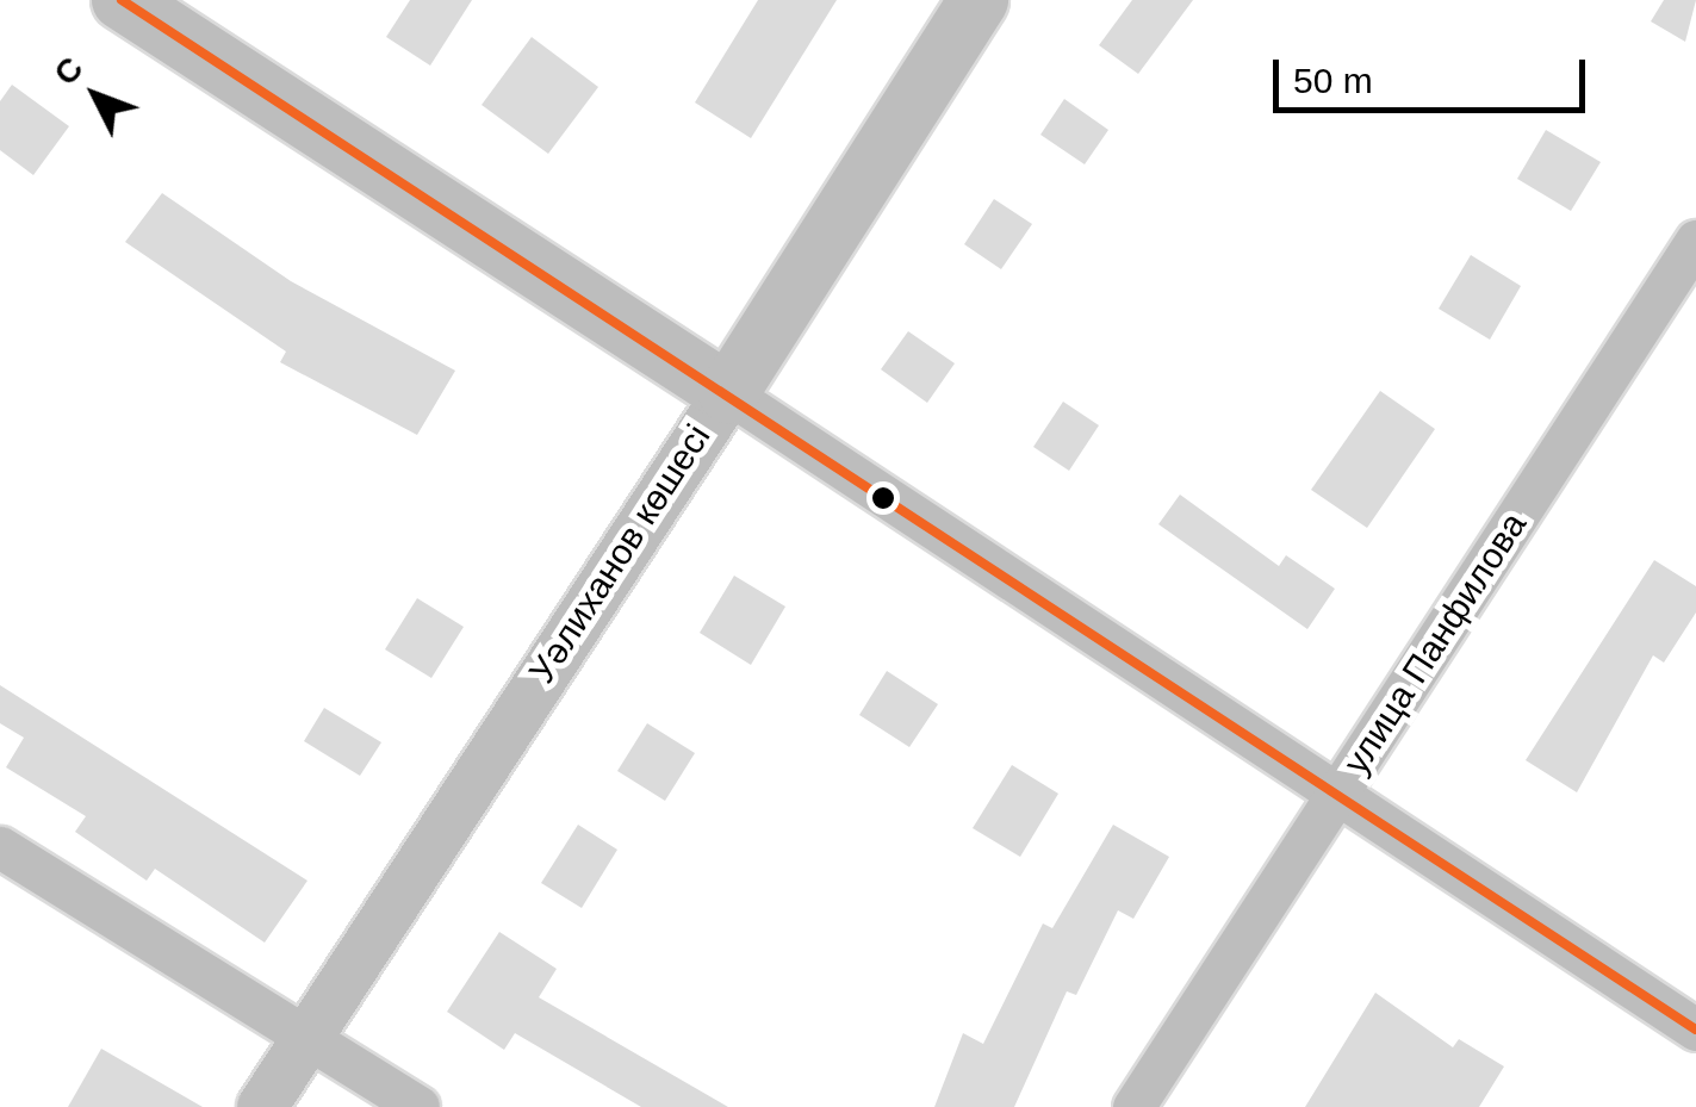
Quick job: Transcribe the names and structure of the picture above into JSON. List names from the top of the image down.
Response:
{
  "streets": {
    "highway": ["Уәлиханов көшесі"],
    "street": ["улица Панфилова"]
  },
  "scale_bar": "50 m",
  "north": "top left"
}
